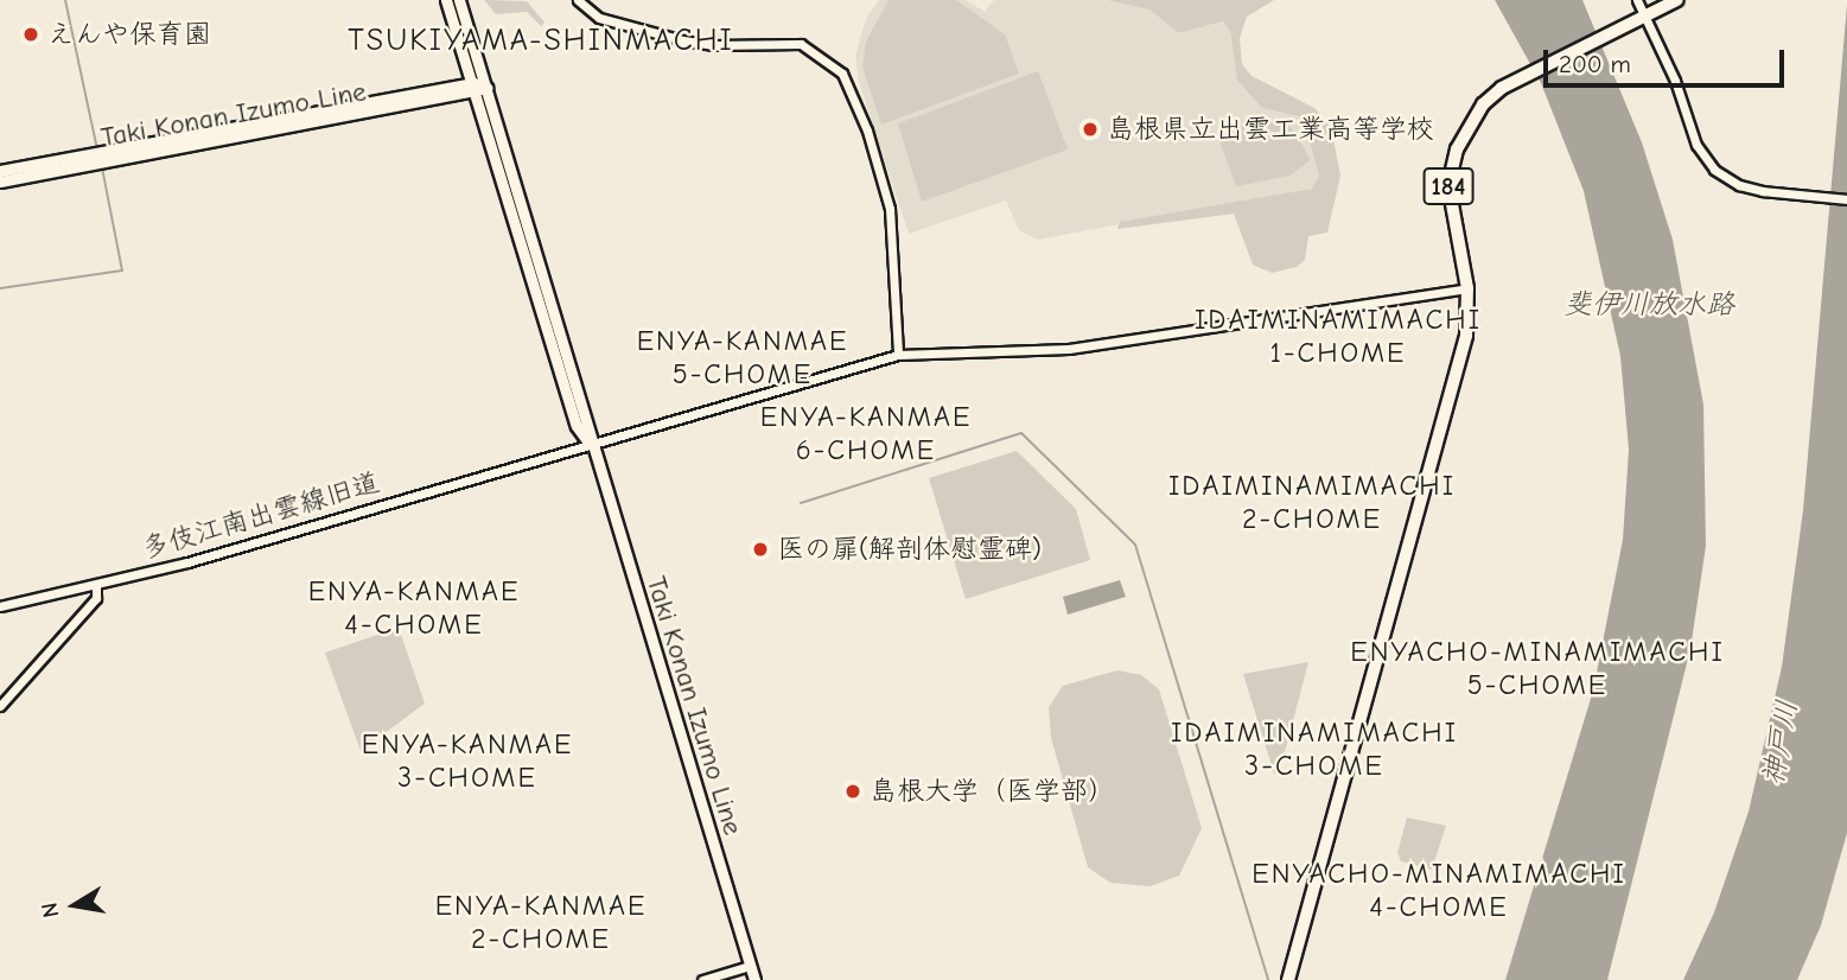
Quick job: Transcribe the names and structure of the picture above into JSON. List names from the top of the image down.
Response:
{
  "streets": {
    "highway": ["184"],
    "main road": ["Taki Konan Izumo Line"],
    "street": ["多伎江南出雲線旧道"]
  },
  "crossings": [
    ["Taki Konan Izumo Line", "多伎江南出雲線旧道"],
    ["184", "多伎江南出雲線旧道"]
  ],
  "districts": [
    "TSUKIYAMA-SHINMACHI",
    "IDAIMINAMIMACHI 1-CHOME",
    "ENYA-KANMAE 5-CHOME",
    "ENYA-KANMAE 6-CHOME",
    "IDAIMINAMIMACHI 2-CHOME",
    "ENYA-KANMAE 4-CHOME",
    "ENYACHO-MINAMIMACHI 5-CHOME",
    "IDAIMINAMIMACHI 3-CHOME",
    "ENYA-KANMAE 3-CHOME",
    "ENYACHO-MINAMIMACHI 4-CHOME",
    "ENYA-KANMAE 2-CHOME"
  ],
  "water": ["斐伊川放水路", "神戸川"],
  "places": [
    "えんや保育園",
    "島根県立出雲工業高等学校",
    "医の扉(解剖体慰霊碑)",
    "島根大学（医学部）"
  ],
  "scale_bar": "200 m",
  "north": "left"
}
